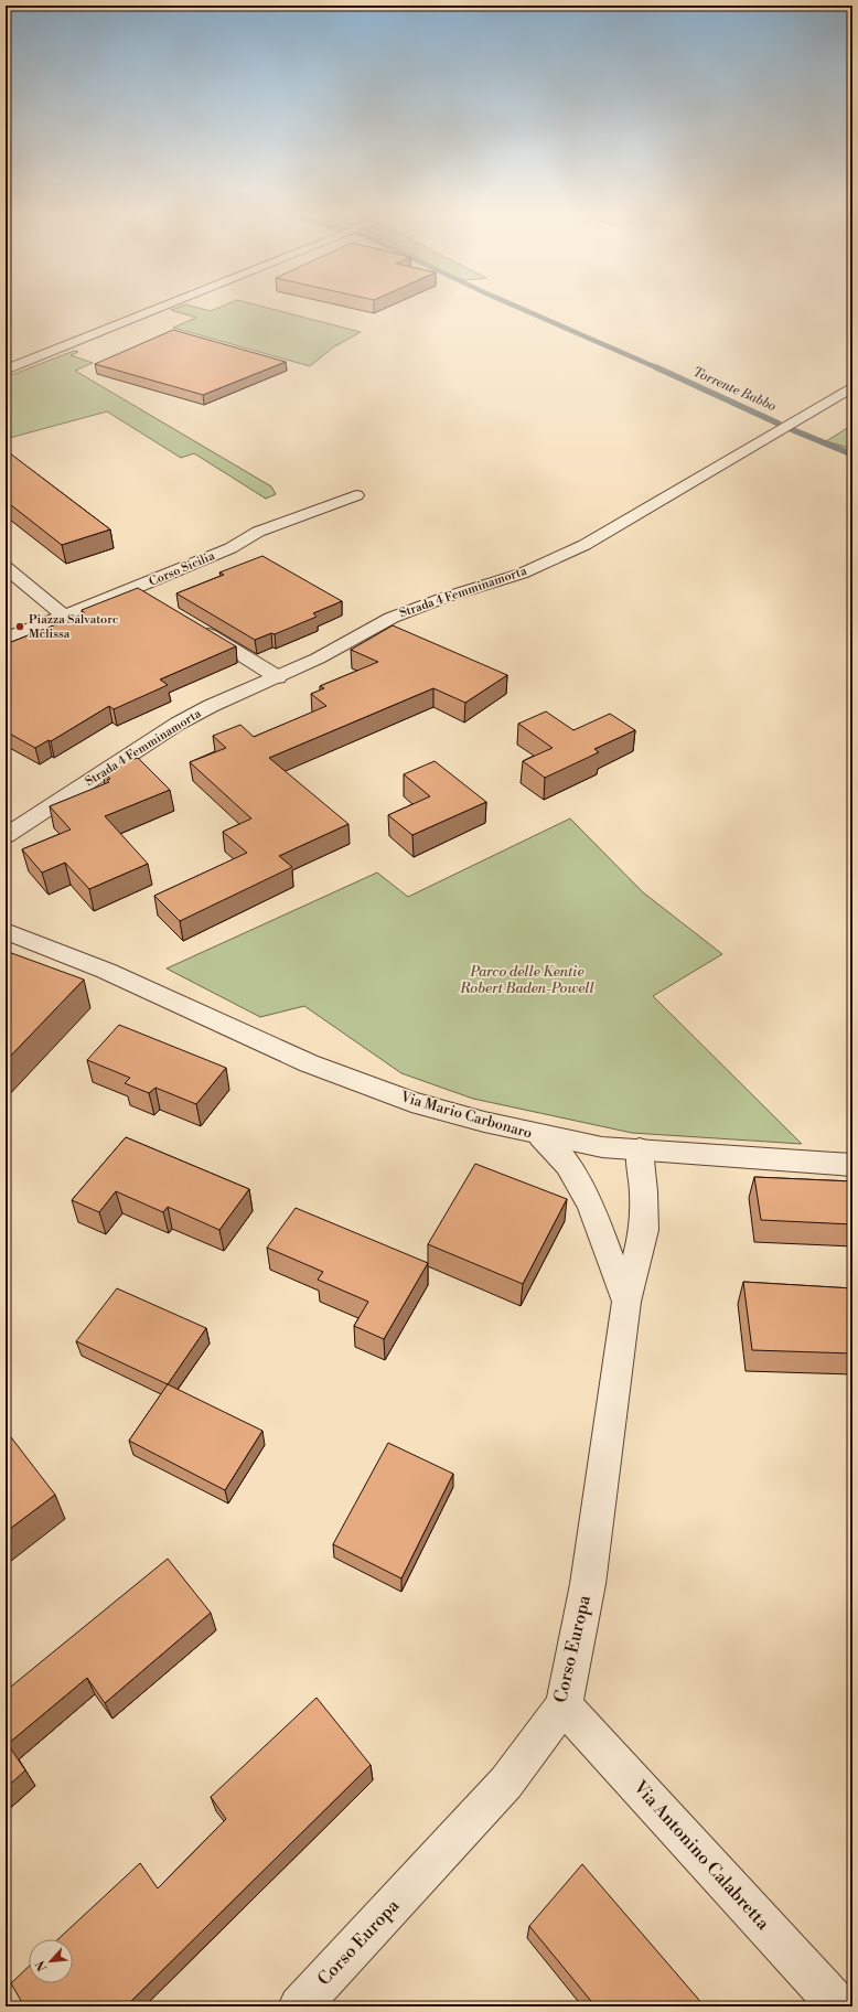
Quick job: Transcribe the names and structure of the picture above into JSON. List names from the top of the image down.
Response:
{
  "streets": {
    "street": [
      "Corso Sicilia",
      "Strada 4 Femminamorta",
      "Via Mario Carbonaro",
      "Corso Europa",
      "Via Antonino Calabretta"
    ]
  },
  "crossings": [
    ["Via Mario Carbonaro", "Corso Europa"],
    ["Corso Europa", "Via Antonino Calabretta"]
  ],
  "water": ["Torrente Babbo"],
  "parks": ["Parco delle Kentie Robert Baden-Powell"],
  "places": ["Piazza Salvatore Melissa"],
  "north": "bottom left"
}
